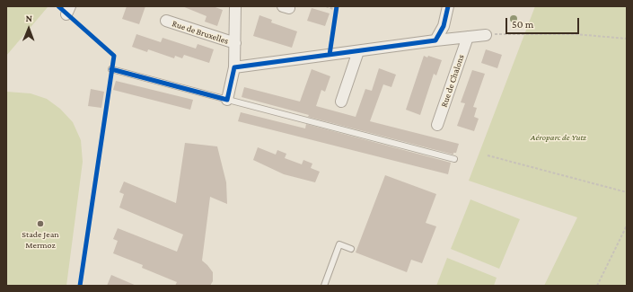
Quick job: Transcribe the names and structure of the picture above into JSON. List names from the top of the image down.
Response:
{
  "streets": {
    "street": ["Rue de Bruxelles", "Rue de Chalons"]
  },
  "parks": ["Aéroparc de Yutz"],
  "places": ["Stade Jean Mermoz"],
  "scale_bar": "50 m",
  "north": "top"
}
